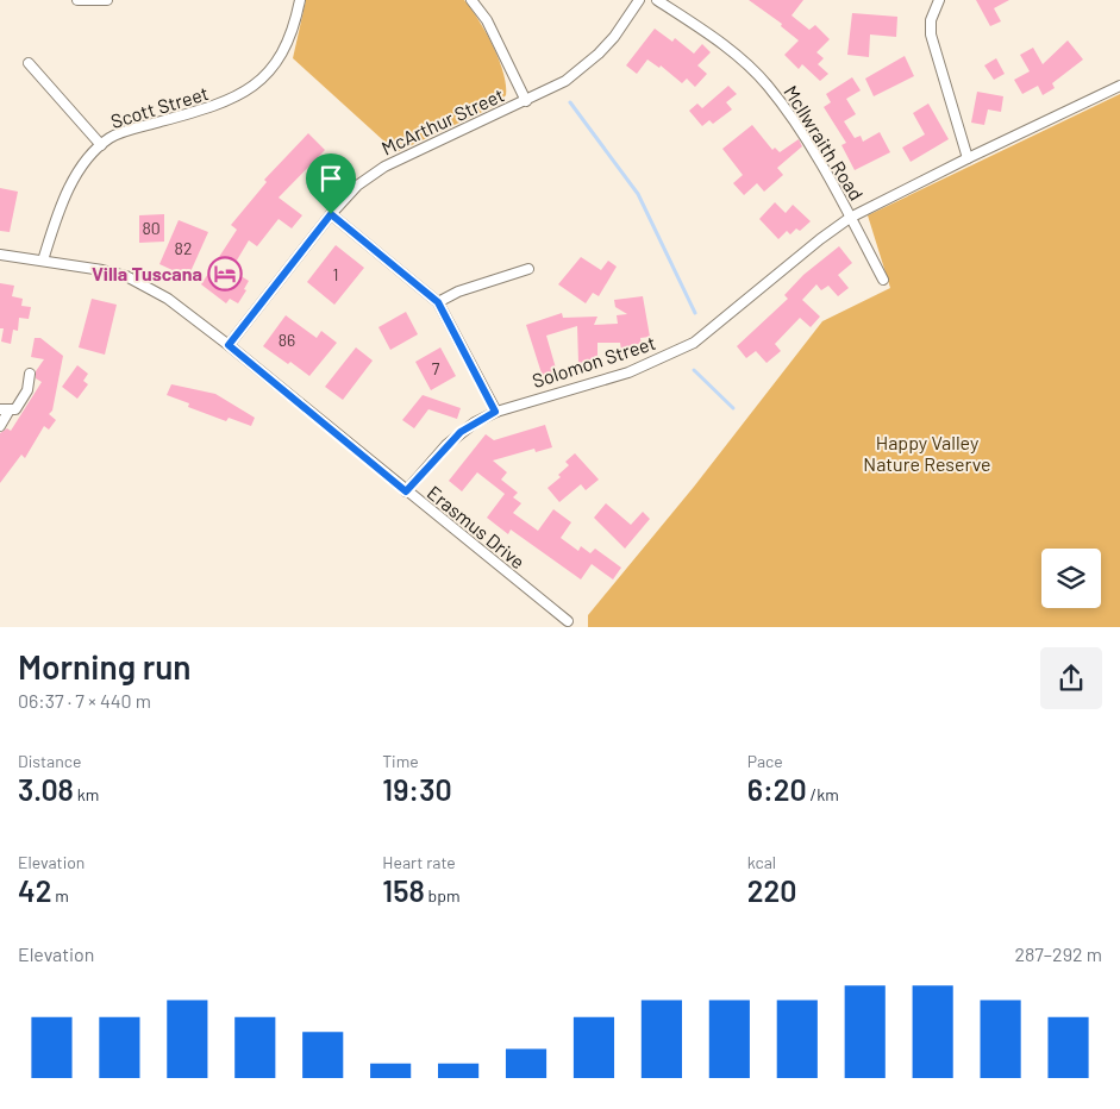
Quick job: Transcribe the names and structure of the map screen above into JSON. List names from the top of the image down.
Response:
{
  "streets": {
    "street": [
      "Scott Street",
      "McArthur Street",
      "McIlwraith Road",
      "Solomon Street",
      "Erasmus Drive"
    ]
  },
  "crossings": [
    ["Scott Street", "Erasmus Drive"],
    ["McArthur Street", "Erasmus Drive"],
    ["McIlwraith Road", "Solomon Street"],
    ["Solomon Street", "Erasmus Drive"]
  ],
  "parks": ["Happy Valley Nature Reserve"],
  "places": {
    "hotel": ["Villa Tuscana"]
  },
  "house_numbers": [
    "80",
    "82",
    "1",
    "86",
    "7"
  ],
  "page": {
    "heading": ["Morning run", "06:37 · 7 × 440 m"],
    "stats": [
      ["Distance", "3.08 km"],
      ["Time", "19:30"],
      ["Pace", "6:20 /km"],
      ["Elevation", "42 m"],
      ["Heart rate", "158 bpm"],
      ["kcal", "220"]
    ],
    "chart": ["Elevation", "287–292 m"]
  }
}
